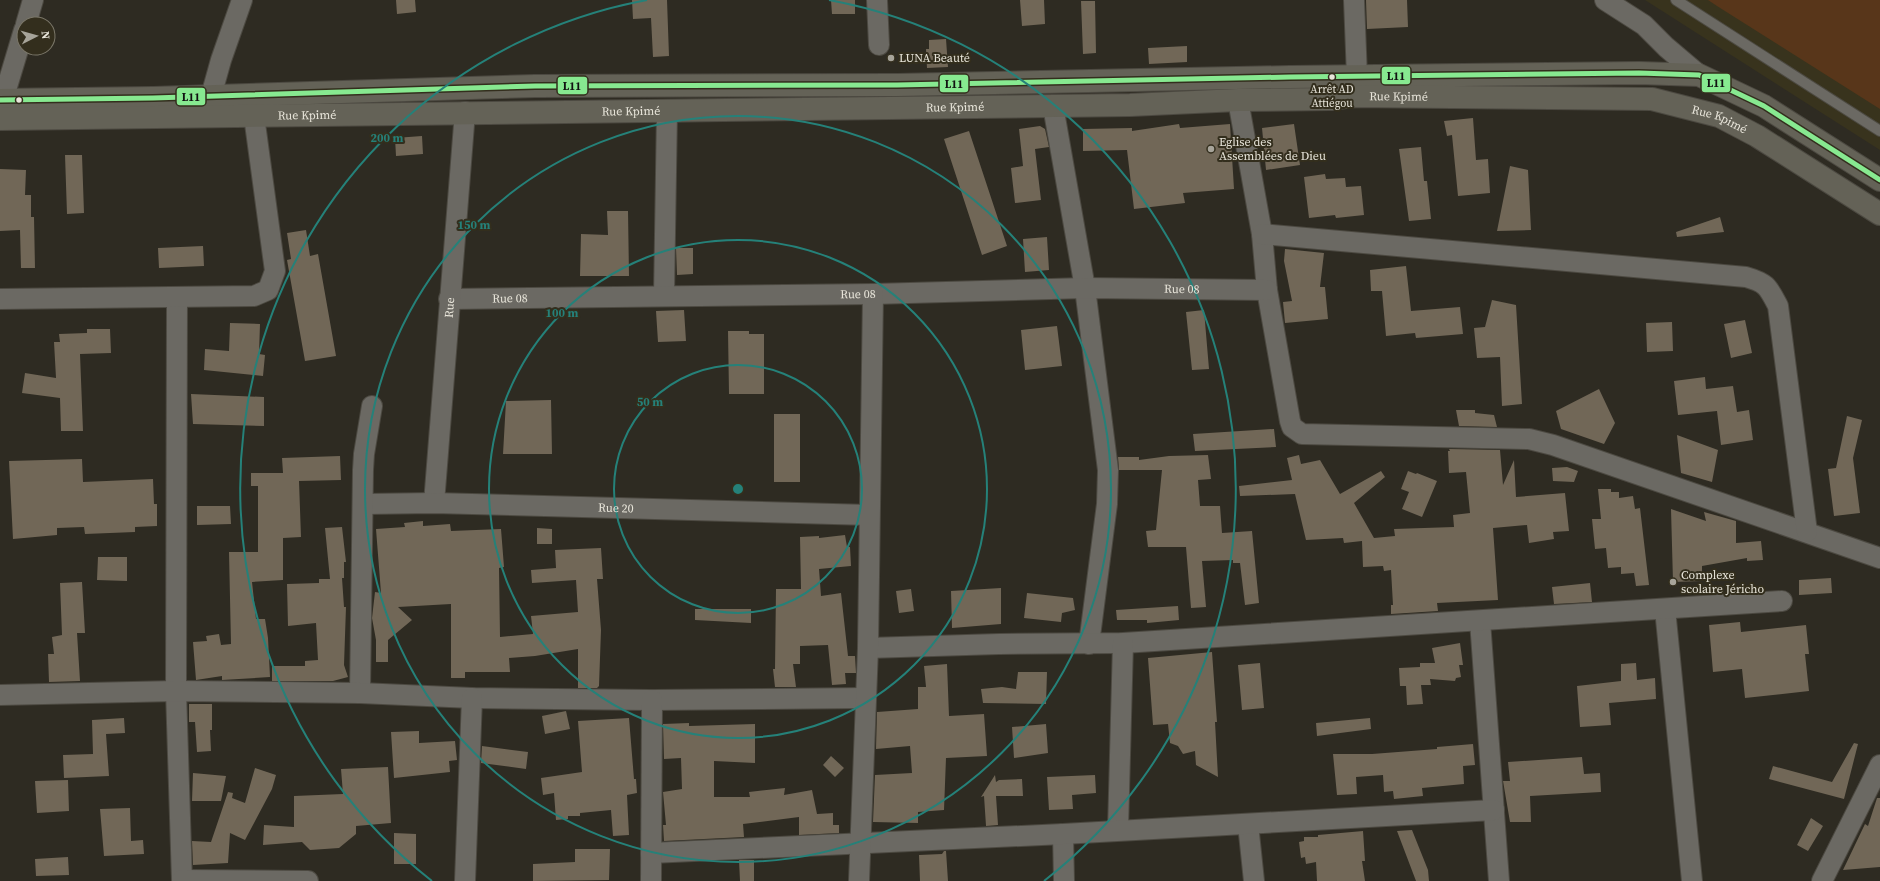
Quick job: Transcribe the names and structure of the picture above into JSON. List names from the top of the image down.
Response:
{
  "streets": {
    "main road": ["Rue Kpimé"],
    "street": ["Rue 08", "Rue", "Rue 20"]
  },
  "crossings": [
    ["Rue Kpimé", "Rue"],
    ["Rue 08", "Rue"],
    ["Rue", "Rue 20"]
  ],
  "places": [
    "LUNA Beauté",
    "Arrêt AD Attiégou",
    "Eglise des Assemblées de Dieu",
    "Complexe scolaire Jéricho"
  ],
  "lines": ["transit line L11"],
  "north": "right",
  "rings": [
    "200 m",
    "150 m",
    "100 m",
    "50 m"
  ]
}
